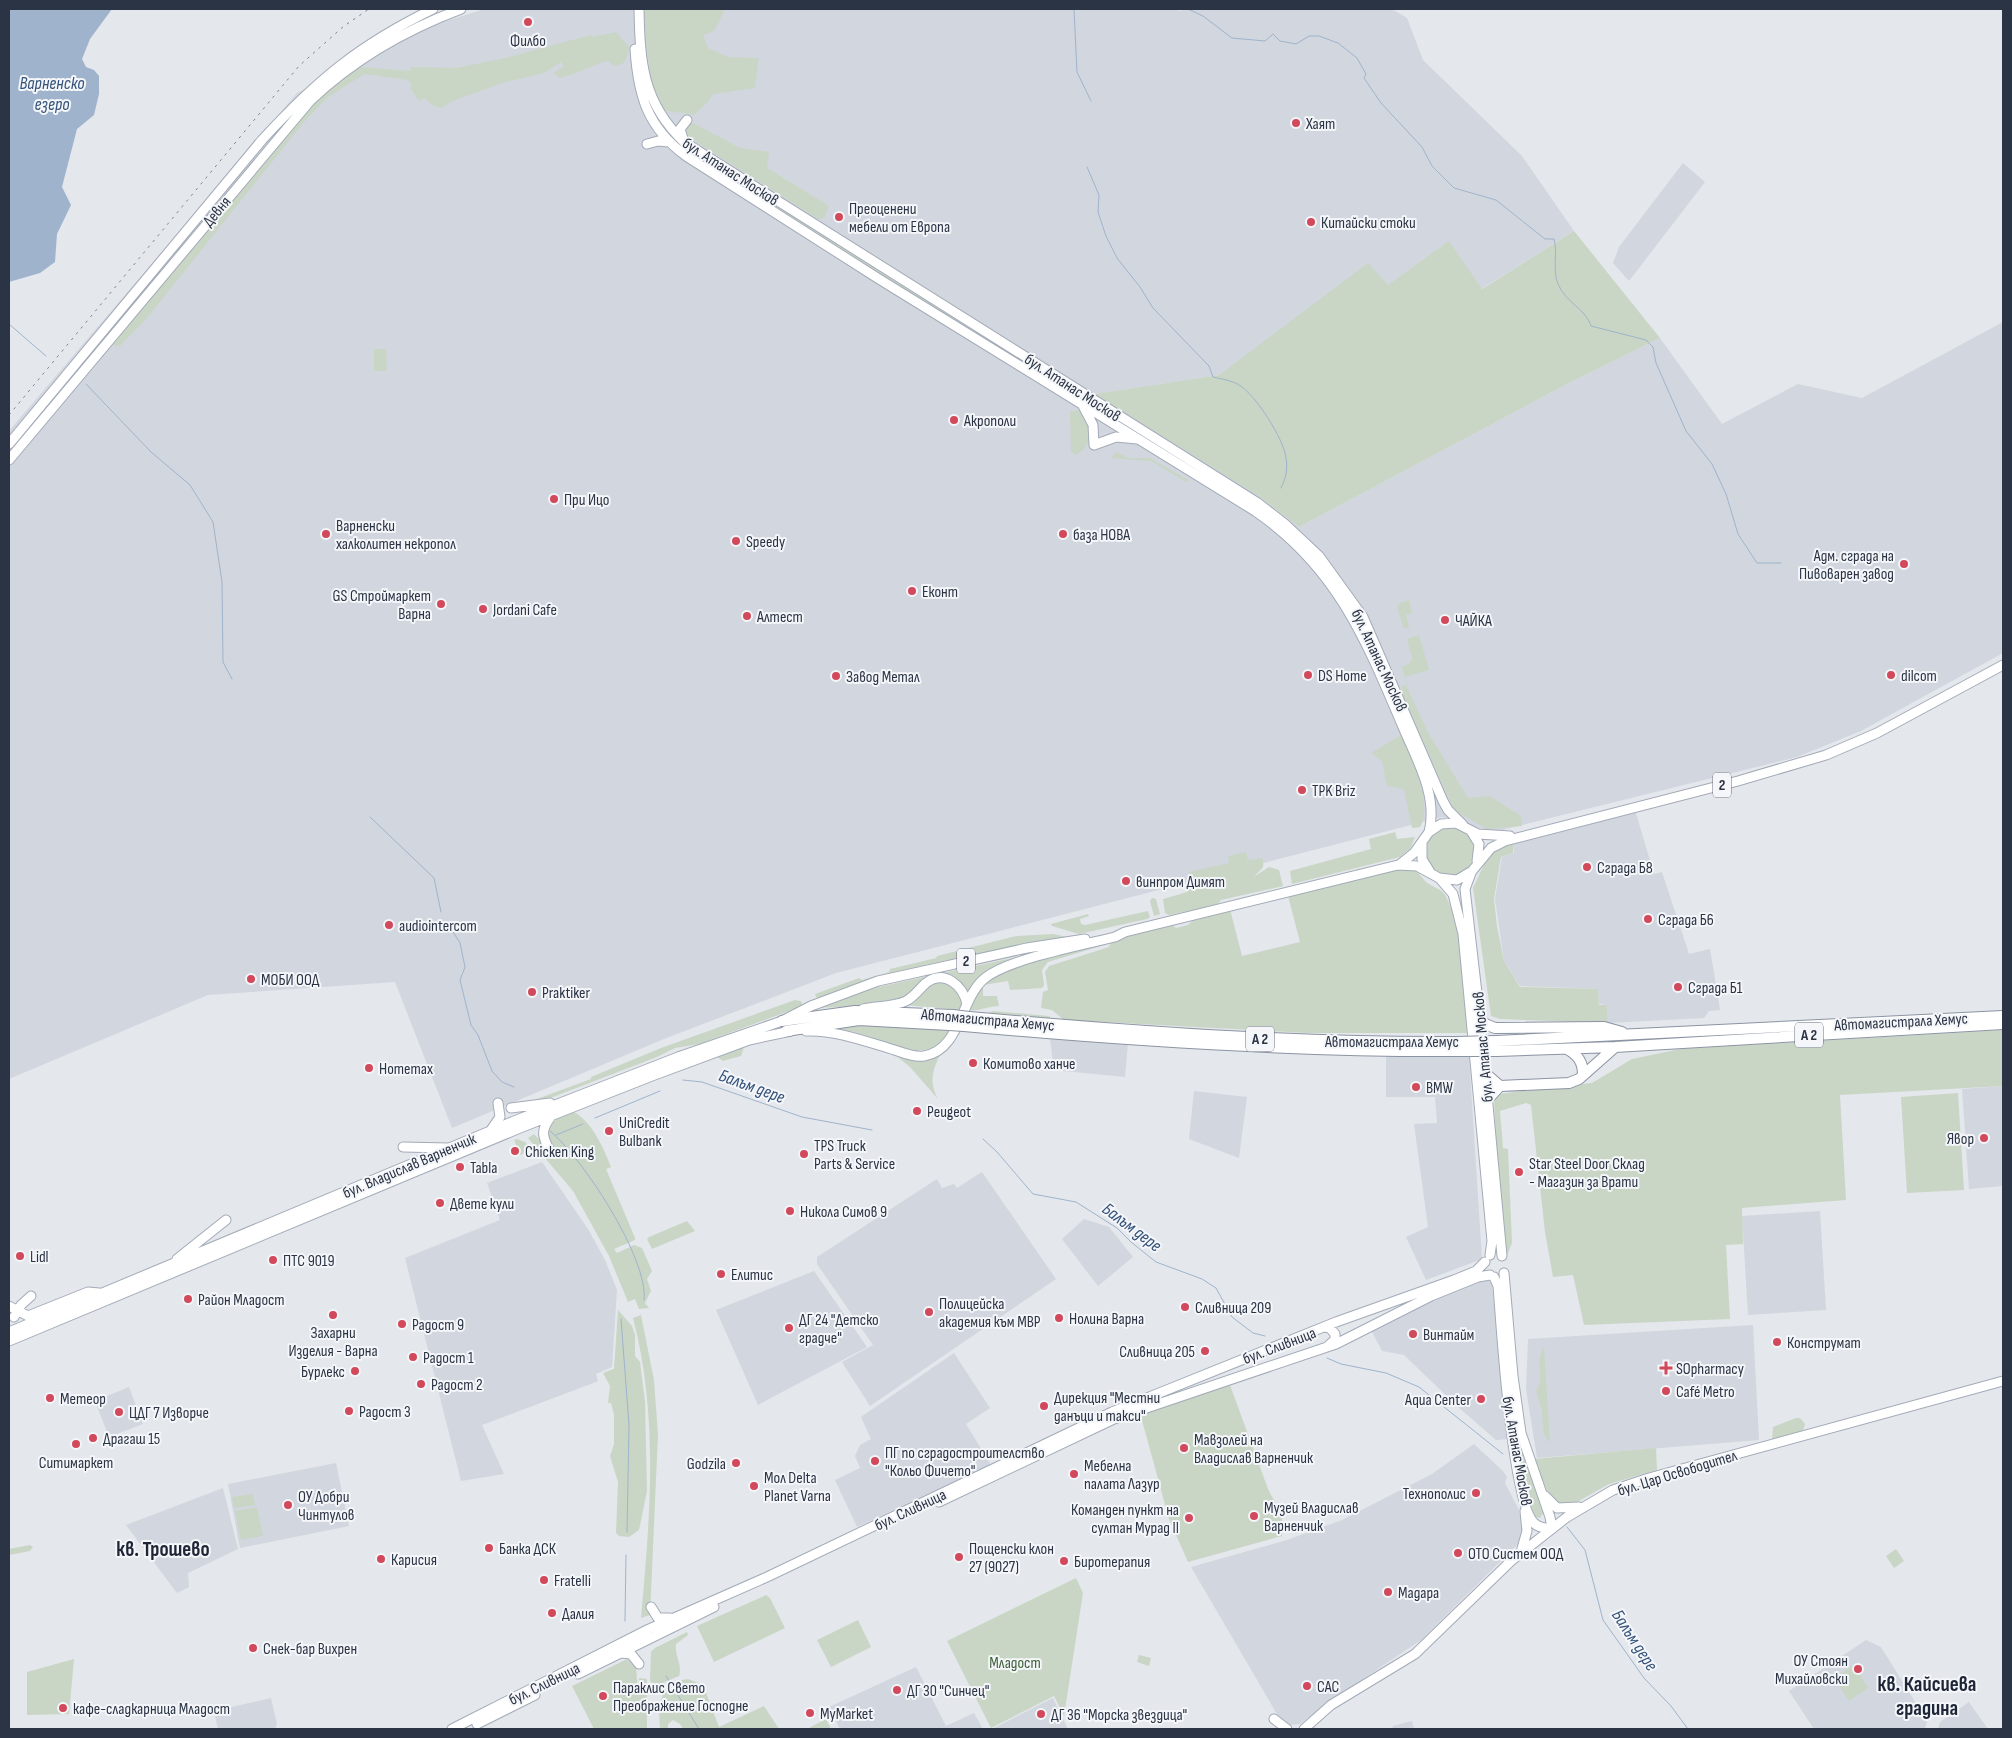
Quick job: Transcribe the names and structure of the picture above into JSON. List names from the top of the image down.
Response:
{
  "streets": {
    "highway": ["Автомагистрала Хемус", "A 2"],
    "main road": [
      "бул. Атанас Москов",
      "Девня",
      "2",
      "бул. Владислав Варненчик",
      "бул. Сливница",
      "бул. Цар Освободител"
    ]
  },
  "crossings": [
    ["бул. Атанас Москов", "2"],
    ["бул. Атанас Москов", "бул. Сливница"],
    ["бул. Атанас Москов", "бул. Цар Освободител"],
    ["2", "Автомагистрала Хемус"],
    ["2", "бул. Владислав Варненчик"],
    ["Автомагистрала Хемус", "бул. Владислав Варненчик"]
  ],
  "districts": ["кв. Трошево", "кв. Кайсиева градина"],
  "water": ["Варненско езеро", "Балъм дере"],
  "parks": ["Младост"],
  "places": {
    "other": [
      "Филбо",
      "Хаят",
      "Преоценени мебели от Европа",
      "Китайски стоки",
      "Акрополи",
      "При Ицо",
      "Варненски халколитен некропол",
      "база НОВА",
      "Speedy",
      "Адм. сграда на Пивоварен завод",
      "Еконт",
      "GS Строймаркет Варна",
      "Jordani Cafe",
      "Алтест",
      "ЧАЙКА",
      "DS Home",
      "dilcom",
      "Завод Метал",
      "TPK Briz",
      "Сграда Б8",
      "винпром Димят",
      "Сграда Б6",
      "audiointercom",
      "МОБИ ООД",
      "Сграда Б1",
      "Praktiker",
      "Комитово ханче",
      "Homemax",
      "BMW",
      "Peugeot",
      "UniCredit Bulbank",
      "Явор",
      "Chicken King",
      "TPS Truck Parts & Service",
      "Tabla",
      "Star Steel Door Склад - Магазин за Врати",
      "Двете кули",
      "Никола Симов 9",
      "Lidl",
      "ПТС 9019",
      "Елитис",
      "Район Младост",
      "Сливница 209",
      "Полицейска академия към МВР",
      "Захарни Изделия - Варна",
      "Нолина Варна",
      "Радост 9",
      "ДГ 24 \"Детско градче\"",
      "Винтайм",
      "Конструмат",
      "Сливница 205",
      "Радост 1",
      "Бурлекс",
      "Радост 2",
      "Café Metro",
      "Метеор",
      "Aqua Center",
      "Дирекция \"Местни данъци и такси\"",
      "Радост 3",
      "ЦДГ 7 Изворче",
      "Драгаш 15",
      "Ситимаркет",
      "Мавзолей на Владислав Варненчик",
      "ПГ по сградостроителство \"Кольо Фичето\"",
      "Godzila",
      "Мебелна палата Лазур",
      "Мол Delta Planet Varna",
      "Технополис",
      "ОУ Добри Чинтулов",
      "Музей Владислав Варненчик",
      "Команден пункт на султан Мурад II",
      "Банка ДСК",
      "ОТО Систем ООД",
      "Пощенски клон 27 (9027)",
      "Карисия",
      "Биротерапия",
      "Fratelli",
      "Мадара",
      "Далия",
      "Снек-бар Вихрен",
      "ОУ Стоян Михайловски",
      "САС",
      "ДГ 30 \"Синчец\"",
      "Параклис Свето Преображение Господне",
      "кафе-сладкарница Младост",
      "MyMarket",
      "ДГ 36 \"Морска звездица\""
    ],
    "health": ["SOpharmacy"]
  }
}
